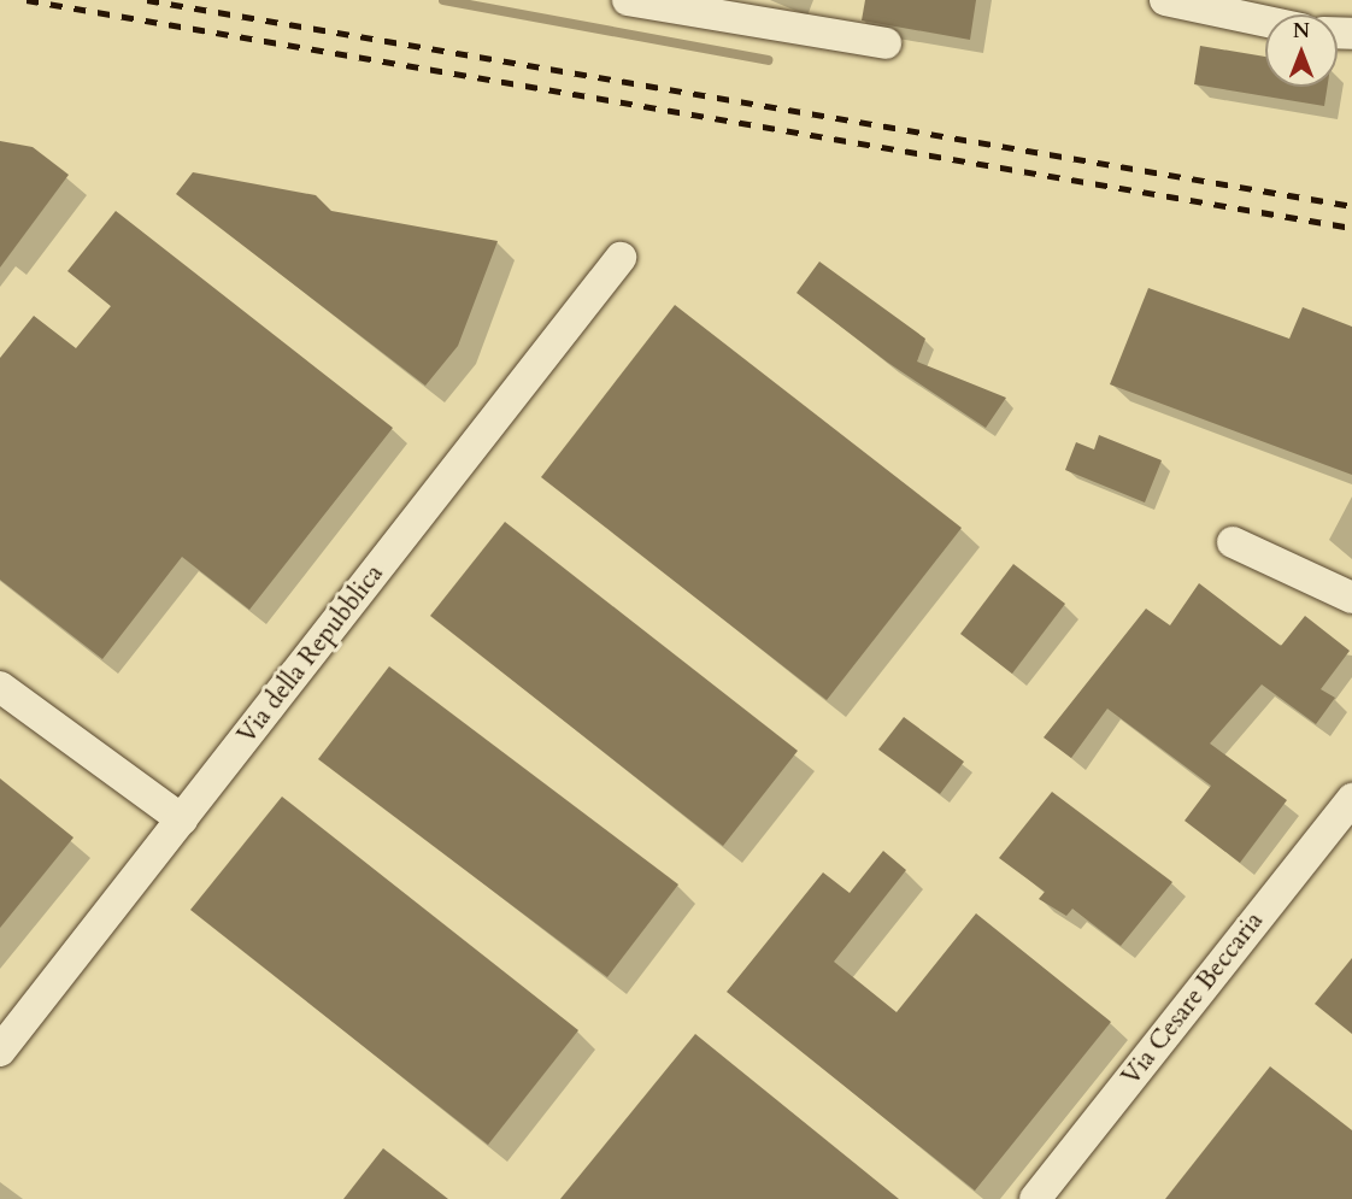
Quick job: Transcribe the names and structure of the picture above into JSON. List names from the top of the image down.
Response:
{
  "streets": {
    "street": ["Via della Repubblica", "Via Cesare Beccaria"]
  },
  "north": "top"
}
